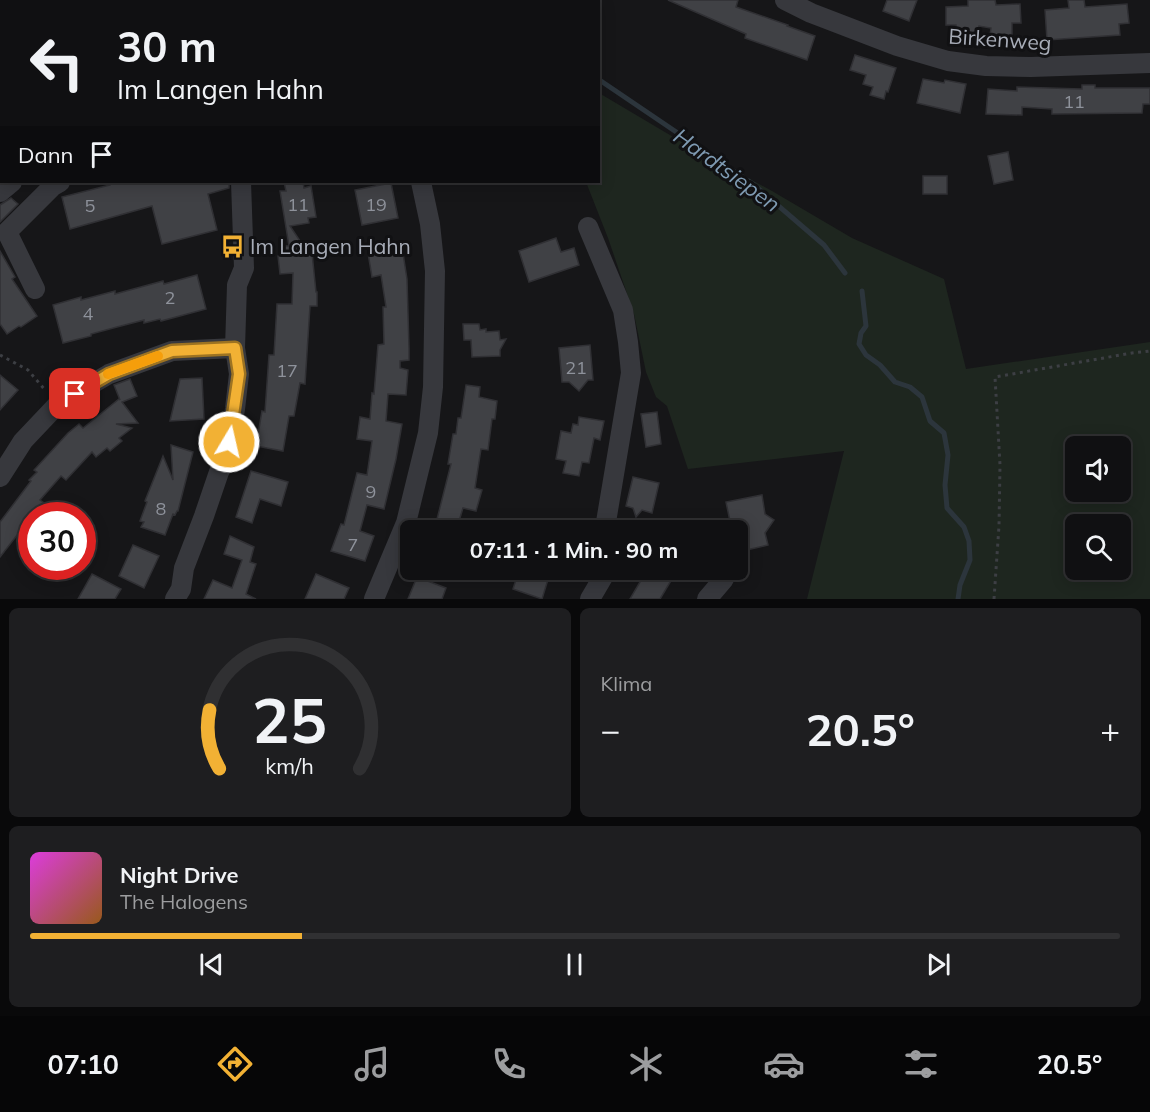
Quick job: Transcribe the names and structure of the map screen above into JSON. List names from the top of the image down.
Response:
{
  "streets": {
    "street": ["Birkenweg"]
  },
  "water": ["Hardtsiepen"],
  "places": {
    "bus stop": ["Im Langen Hahn"]
  },
  "house_numbers": [
    "11",
    "11",
    "19",
    "5",
    "2",
    "4",
    "21",
    "17",
    "9",
    "8",
    "7"
  ],
  "page": {
    "turn": ["30 m", "Im Langen Hahn"],
    "then": "Dann",
    "limit": "30",
    "trip": "07:11 · 1 Min. · 90 m",
    "tile": "Klima",
    "heat": ["−", "20.5°", "+"],
    "song": ["Night Drive", "The Halogens"],
    "tabs": ["07:10", "20.5°"],
    "gauge": ["25", "km/h"]
  }
}
